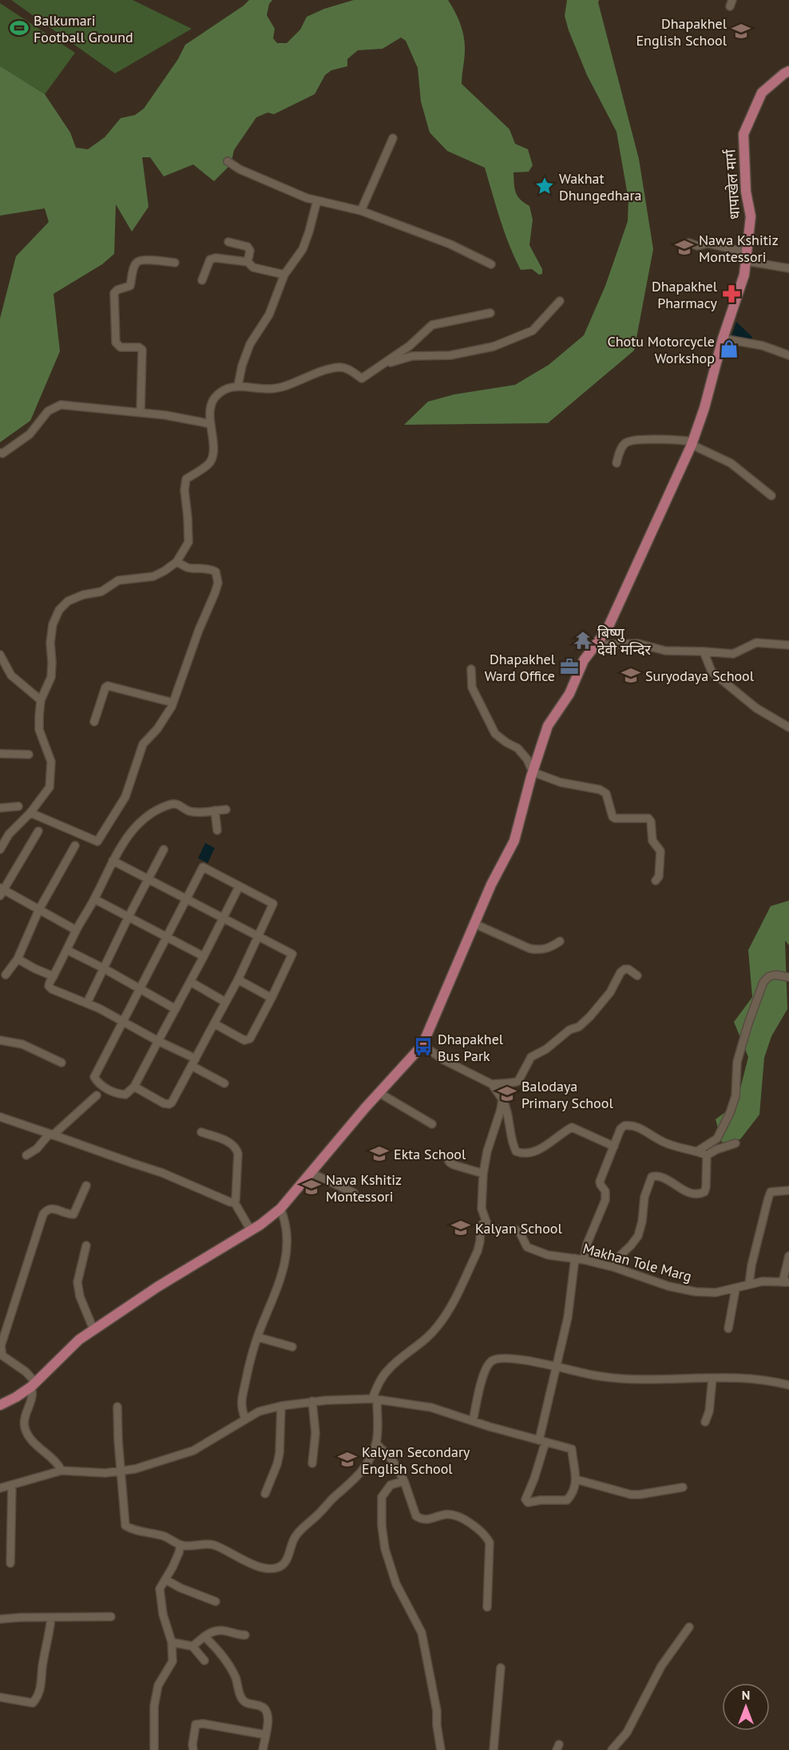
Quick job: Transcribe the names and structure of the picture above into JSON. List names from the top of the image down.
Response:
{
  "streets": {
    "main road": ["धापाखेल मार्ग"],
    "street": ["Makhan Tole Marg"]
  },
  "places": {
    "sports": ["Balkumari Football Ground"],
    "school or university": [
      "Dhapakhel English School",
      "Nawa Kshitiz Montessori",
      "Suryodaya School",
      "Balodaya Primary School",
      "Ekta School",
      "Nava Kshitiz Montessori",
      "Kalyan School",
      "Kalyan Secondary English School"
    ],
    "place": ["Wakhat Dhungedhara"],
    "pharmacy": ["Dhapakhel Pharmacy"],
    "shop": ["Chotu Motorcycle Workshop"],
    "temple": ["बिष्णु देवी मन्दिर"],
    "office": ["Dhapakhel Ward Office"],
    "bus stop": ["Dhapakhel Bus Park"]
  },
  "north": "top"
}
